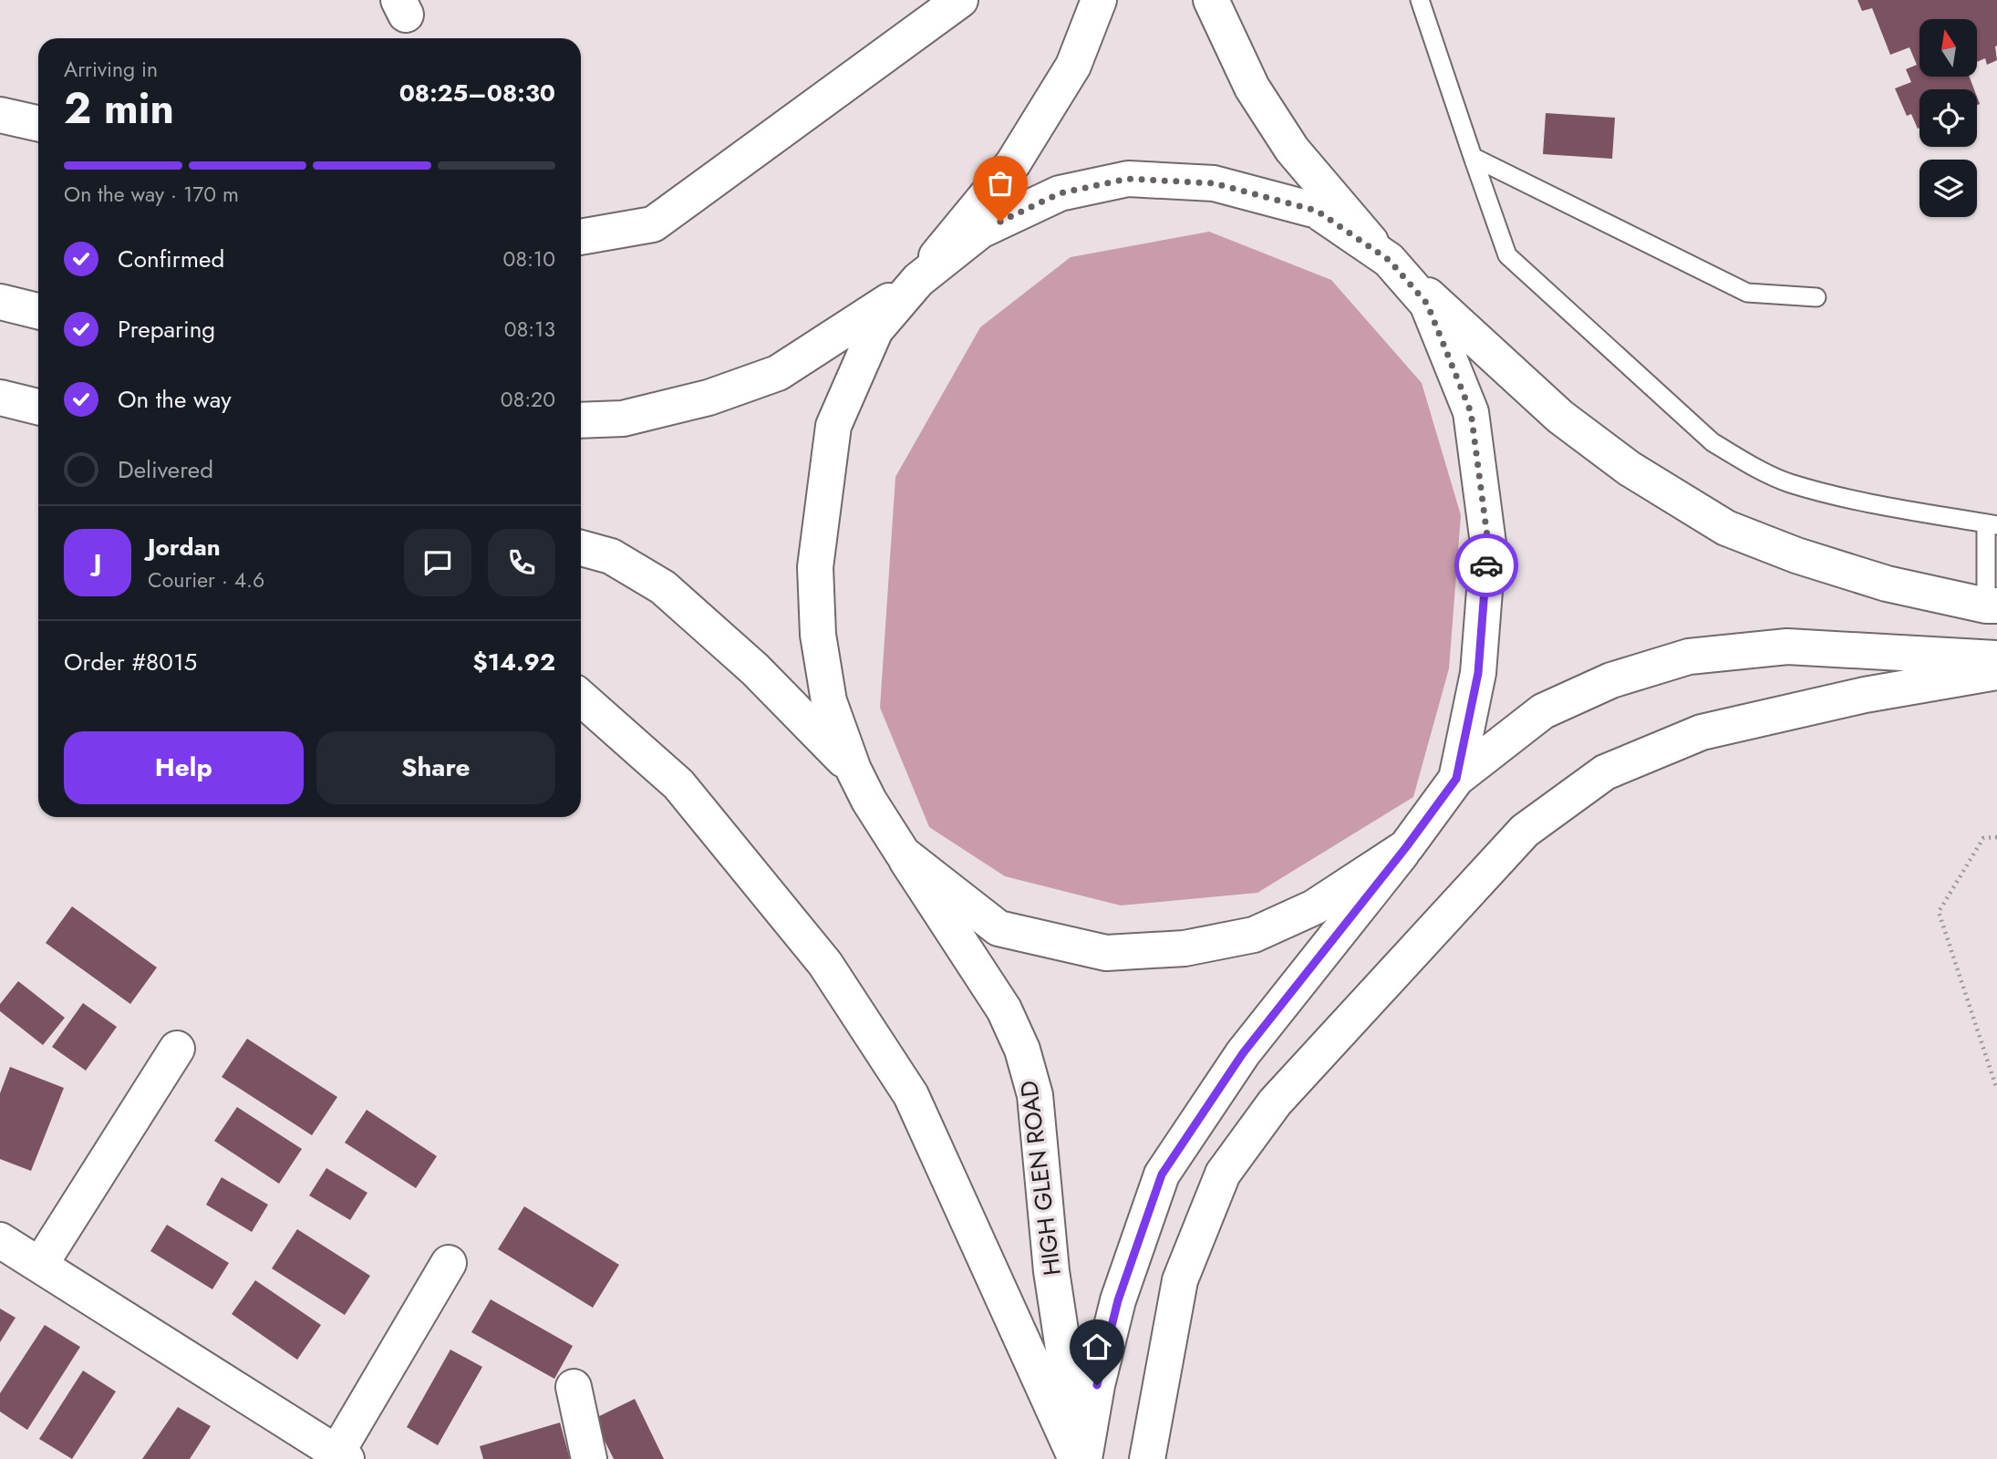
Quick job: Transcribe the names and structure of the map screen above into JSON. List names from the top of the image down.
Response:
{
  "streets": {
    "main road": ["HIGH GLEN ROAD"]
  },
  "north": "top",
  "page": {
    "heading": ["2 min", "Arriving in", "08:25–08:30"],
    "panel": [
      "Jordan",
      "Courier · 4.6",
      "Order #8015",
      "$14.92"
    ],
    "bar": "On the way · 170 m",
    "list": [
      ["Confirmed", "08:10"],
      ["Preparing", "08:13"],
      ["On the way", "08:20"],
      "Delivered"
    ],
    "round": "J",
    "buttons": ["Help", "Share"]
  }
}
